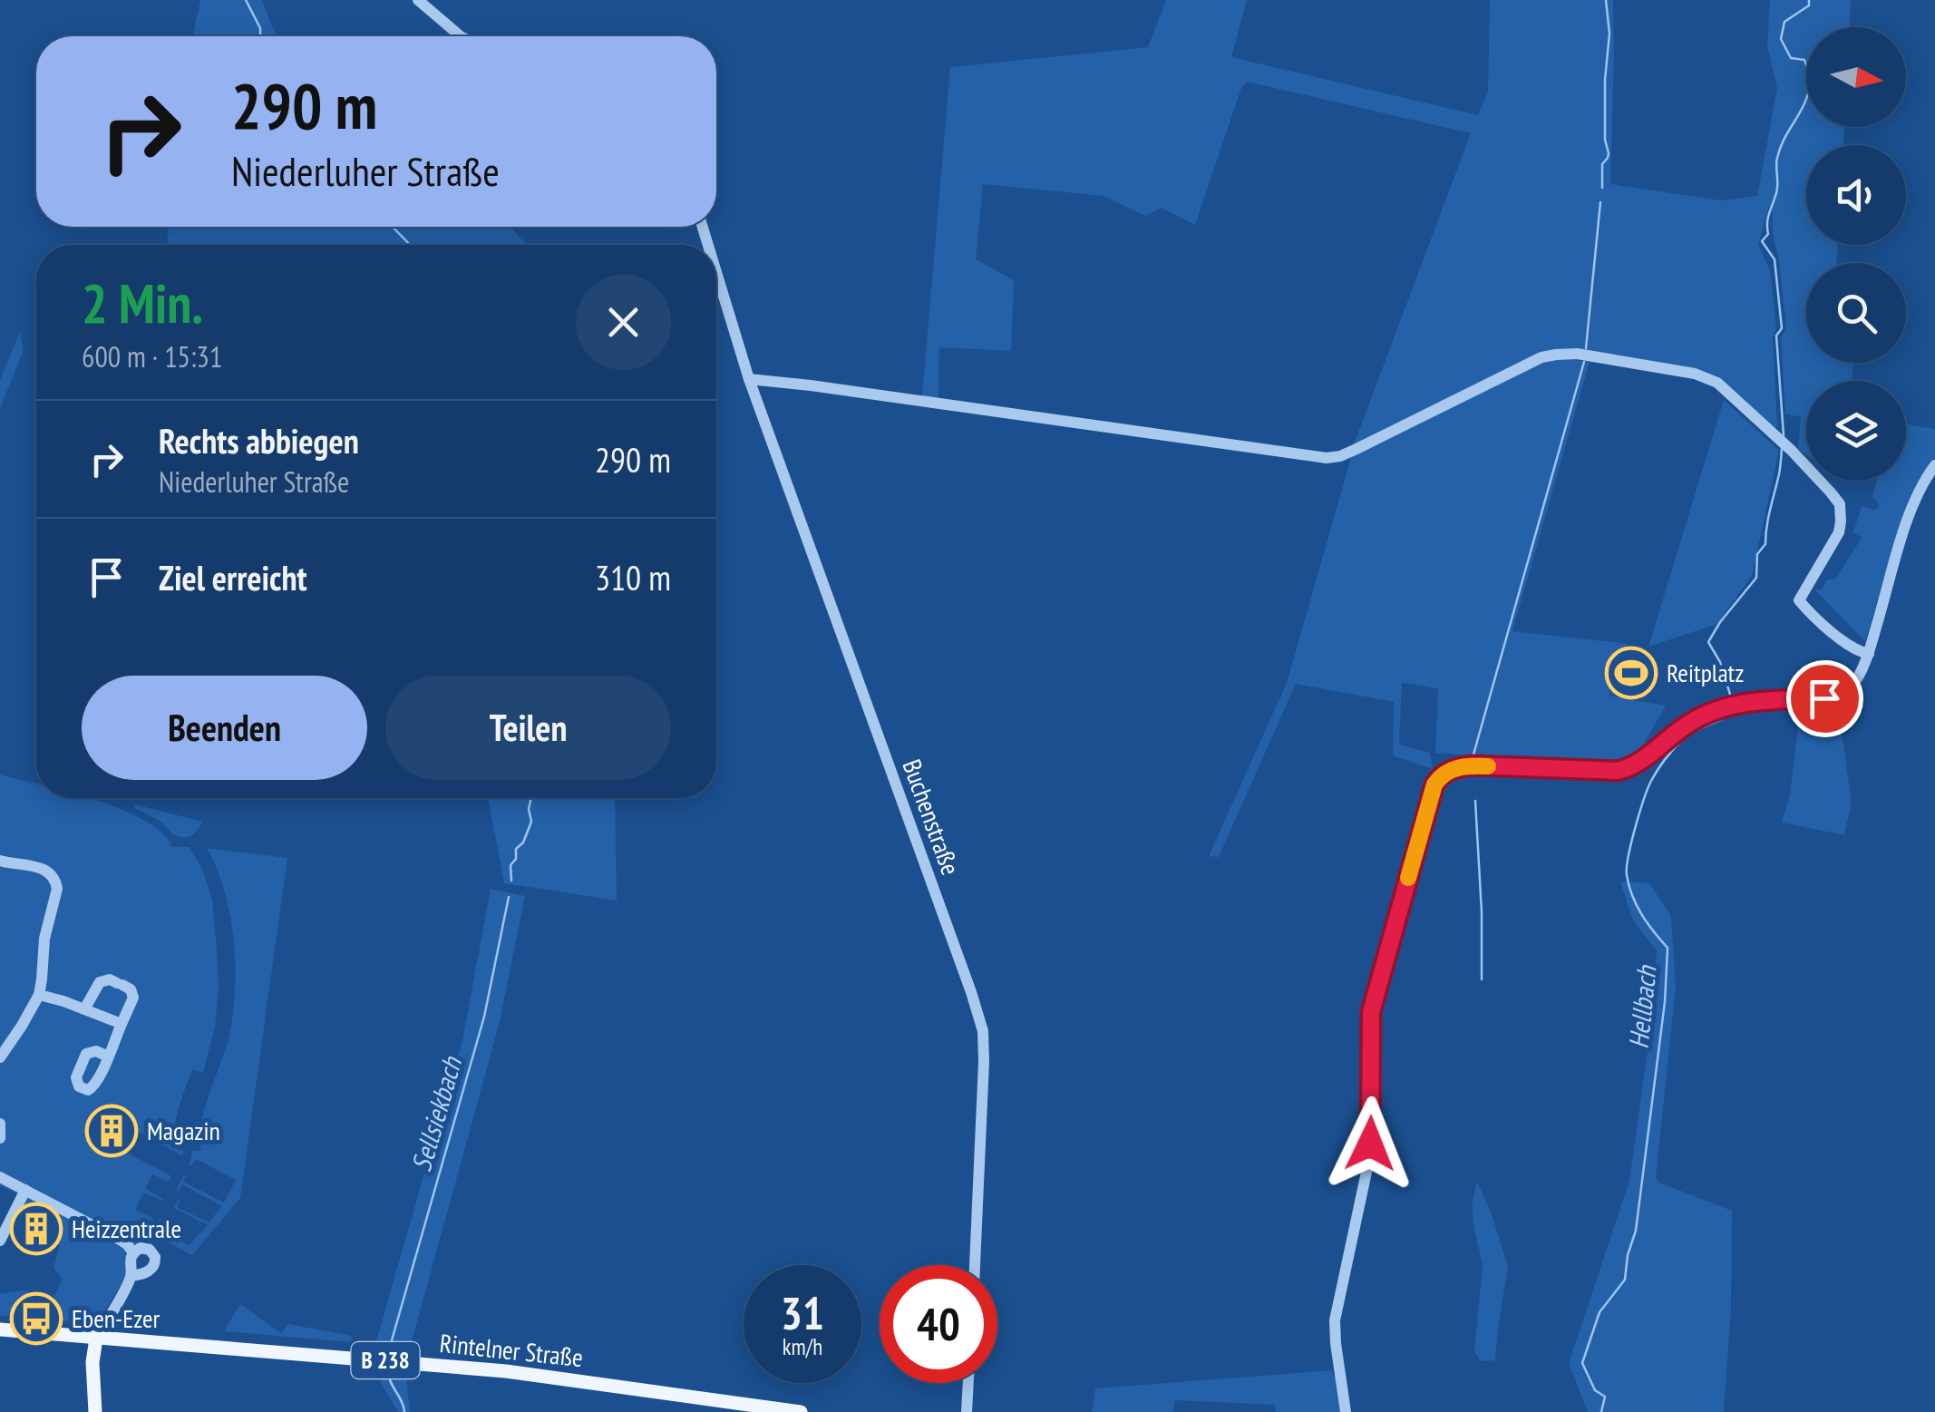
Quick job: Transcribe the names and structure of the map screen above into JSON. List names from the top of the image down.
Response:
{
  "streets": {
    "main road": ["Rintelner Straße", "B 238"],
    "street": ["Buchenstraße"]
  },
  "water": ["Hellbach", "Sellsiekbach"],
  "places": {
    "sports": ["Reitplatz"],
    "building": ["Magazin", "Heizzentrale"],
    "bus stop": ["Eben-Ezer"]
  },
  "north": "right",
  "page": {
    "turn": ["290 m", "Niederluher Straße"],
    "heading": ["2 Min.", "600 m · 15:31"],
    "list": [
      {
        "name": "Rechts abbiegen",
        "note": "Niederluher Straße",
        "value": "290 m"
      },
      {
        "name": "Ziel erreicht",
        "value": "310 m"
      }
    ],
    "buttons": ["Beenden", "Teilen"],
    "speed": "31 km/h",
    "limit": "40"
  }
}
